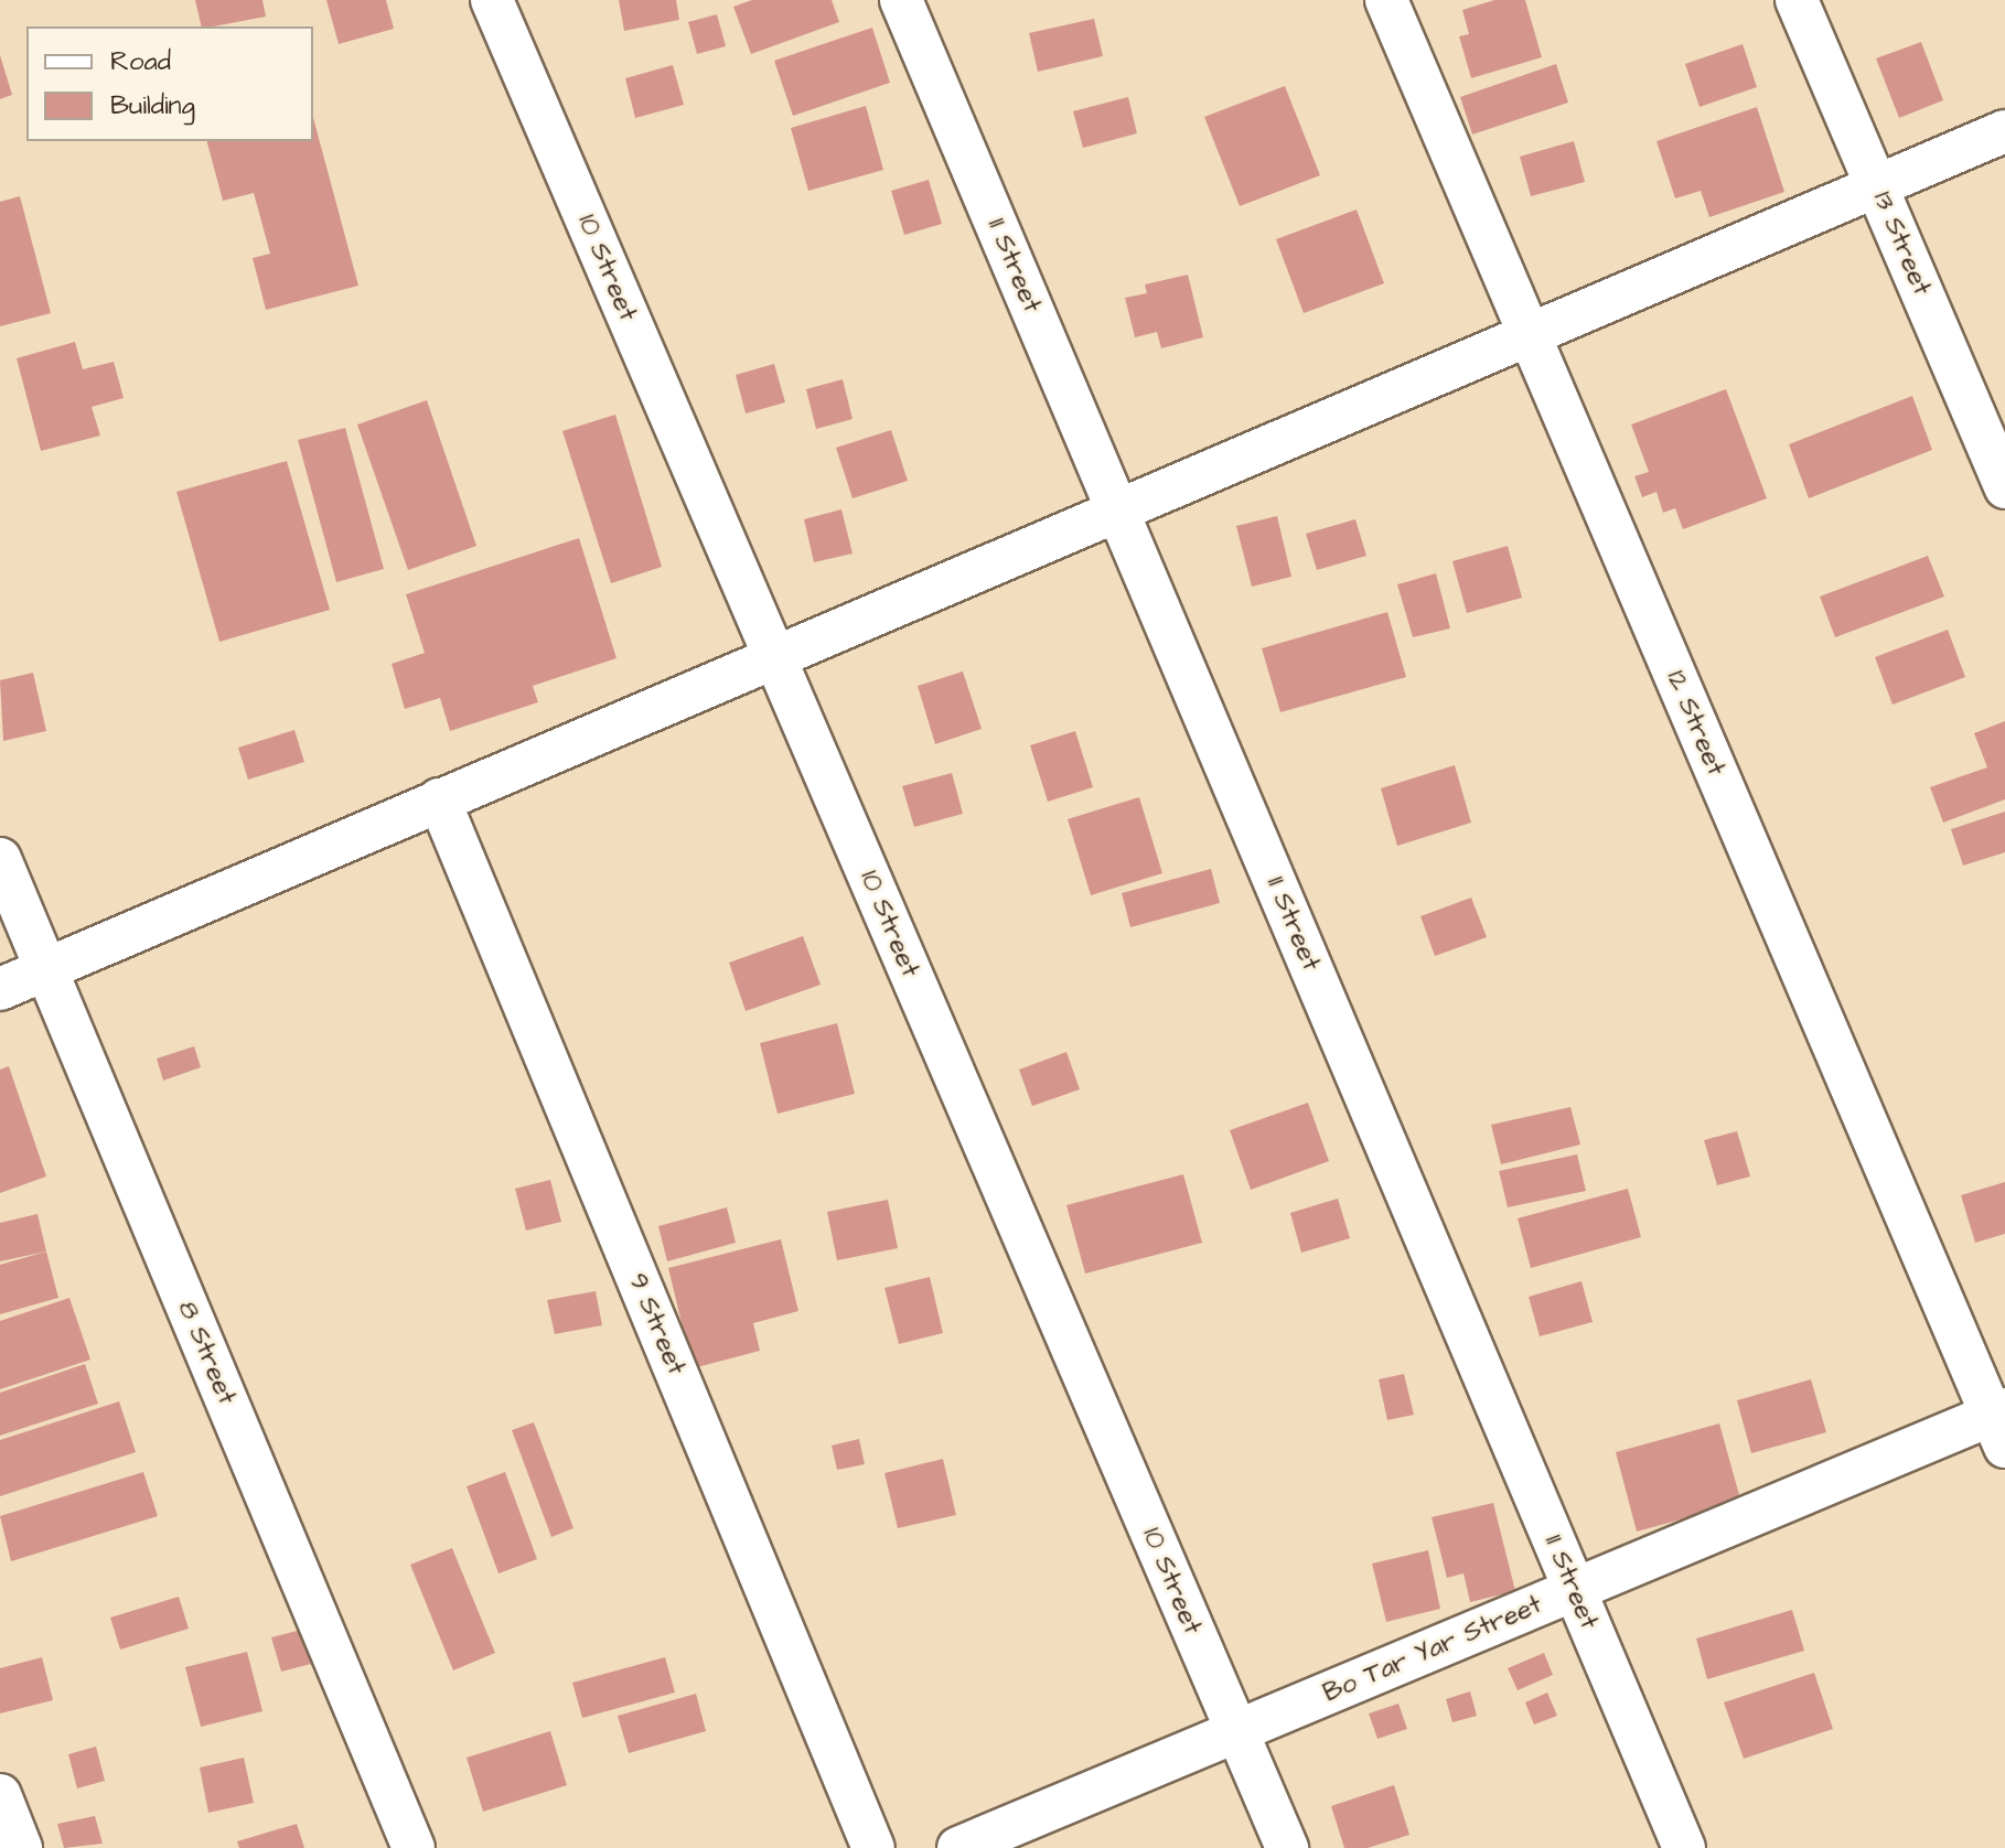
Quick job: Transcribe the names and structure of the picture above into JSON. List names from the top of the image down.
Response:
{
  "streets": {
    "street": [
      "13 Street",
      "11 Street",
      "10 Street",
      "12 Street",
      "9 Street",
      "8 Street",
      "Bo Tar Yar Street"
    ]
  },
  "crossings": [
    ["11 Street", "Bo Tar Yar Street"],
    ["10 Street", "Bo Tar Yar Street"],
    ["12 Street", "Bo Tar Yar Street"]
  ],
  "legend": ["Road", "Building"]
}
